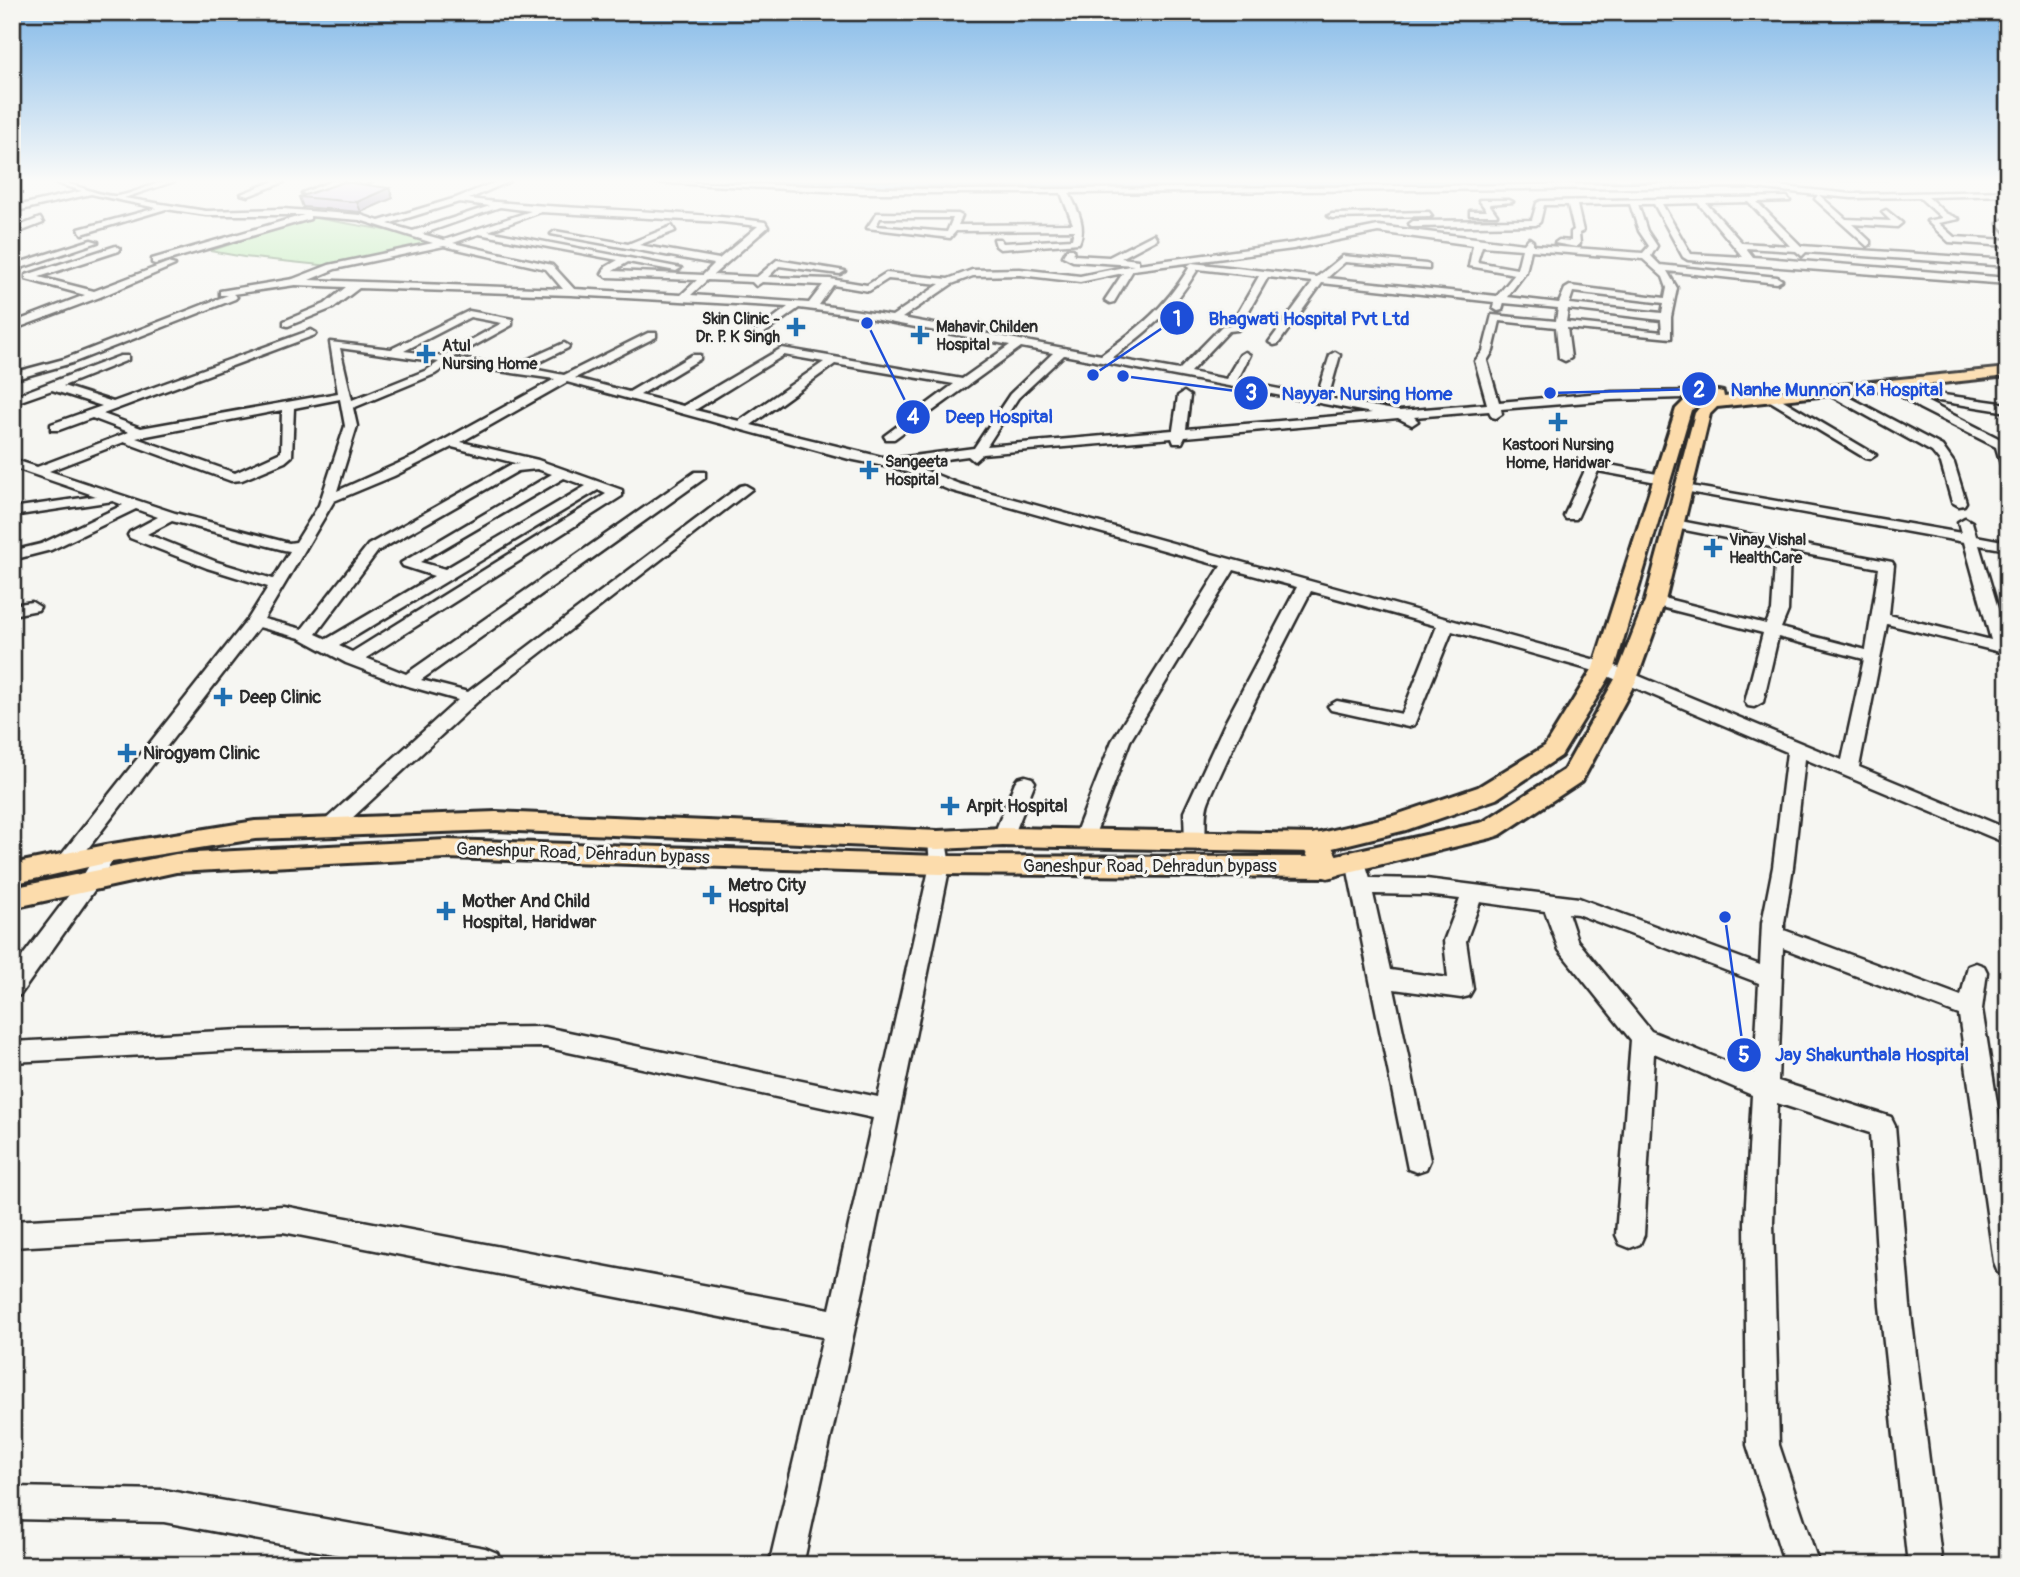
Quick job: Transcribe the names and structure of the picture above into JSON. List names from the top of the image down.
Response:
{
  "streets": {
    "main road": ["Ganeshpur Road, Dehradun bypass"]
  },
  "places": {
    "other": [
      "Deep Hospital",
      "Bhagwati Hospital Pvt Ltd",
      "Nayyar Nursing Home",
      "Nanhe Munnon Ka Hospital",
      "Jay Shakunthala Hospital"
    ],
    "health": [
      "Skin Clinic - Dr. P. K Singh",
      "Mahavir Childen Hospital",
      "Atul Nursing Home",
      "Kastoori Nursing Home, Haridwar",
      "Sangeeta Hospital",
      "Vinay Vishal HealthCare",
      "Deep Clinic",
      "Nirogyam Clinic",
      "Arpit Hospital",
      "Metro City Hospital",
      "Mother And Child Hospital, Haridwar"
    ]
  }
}
